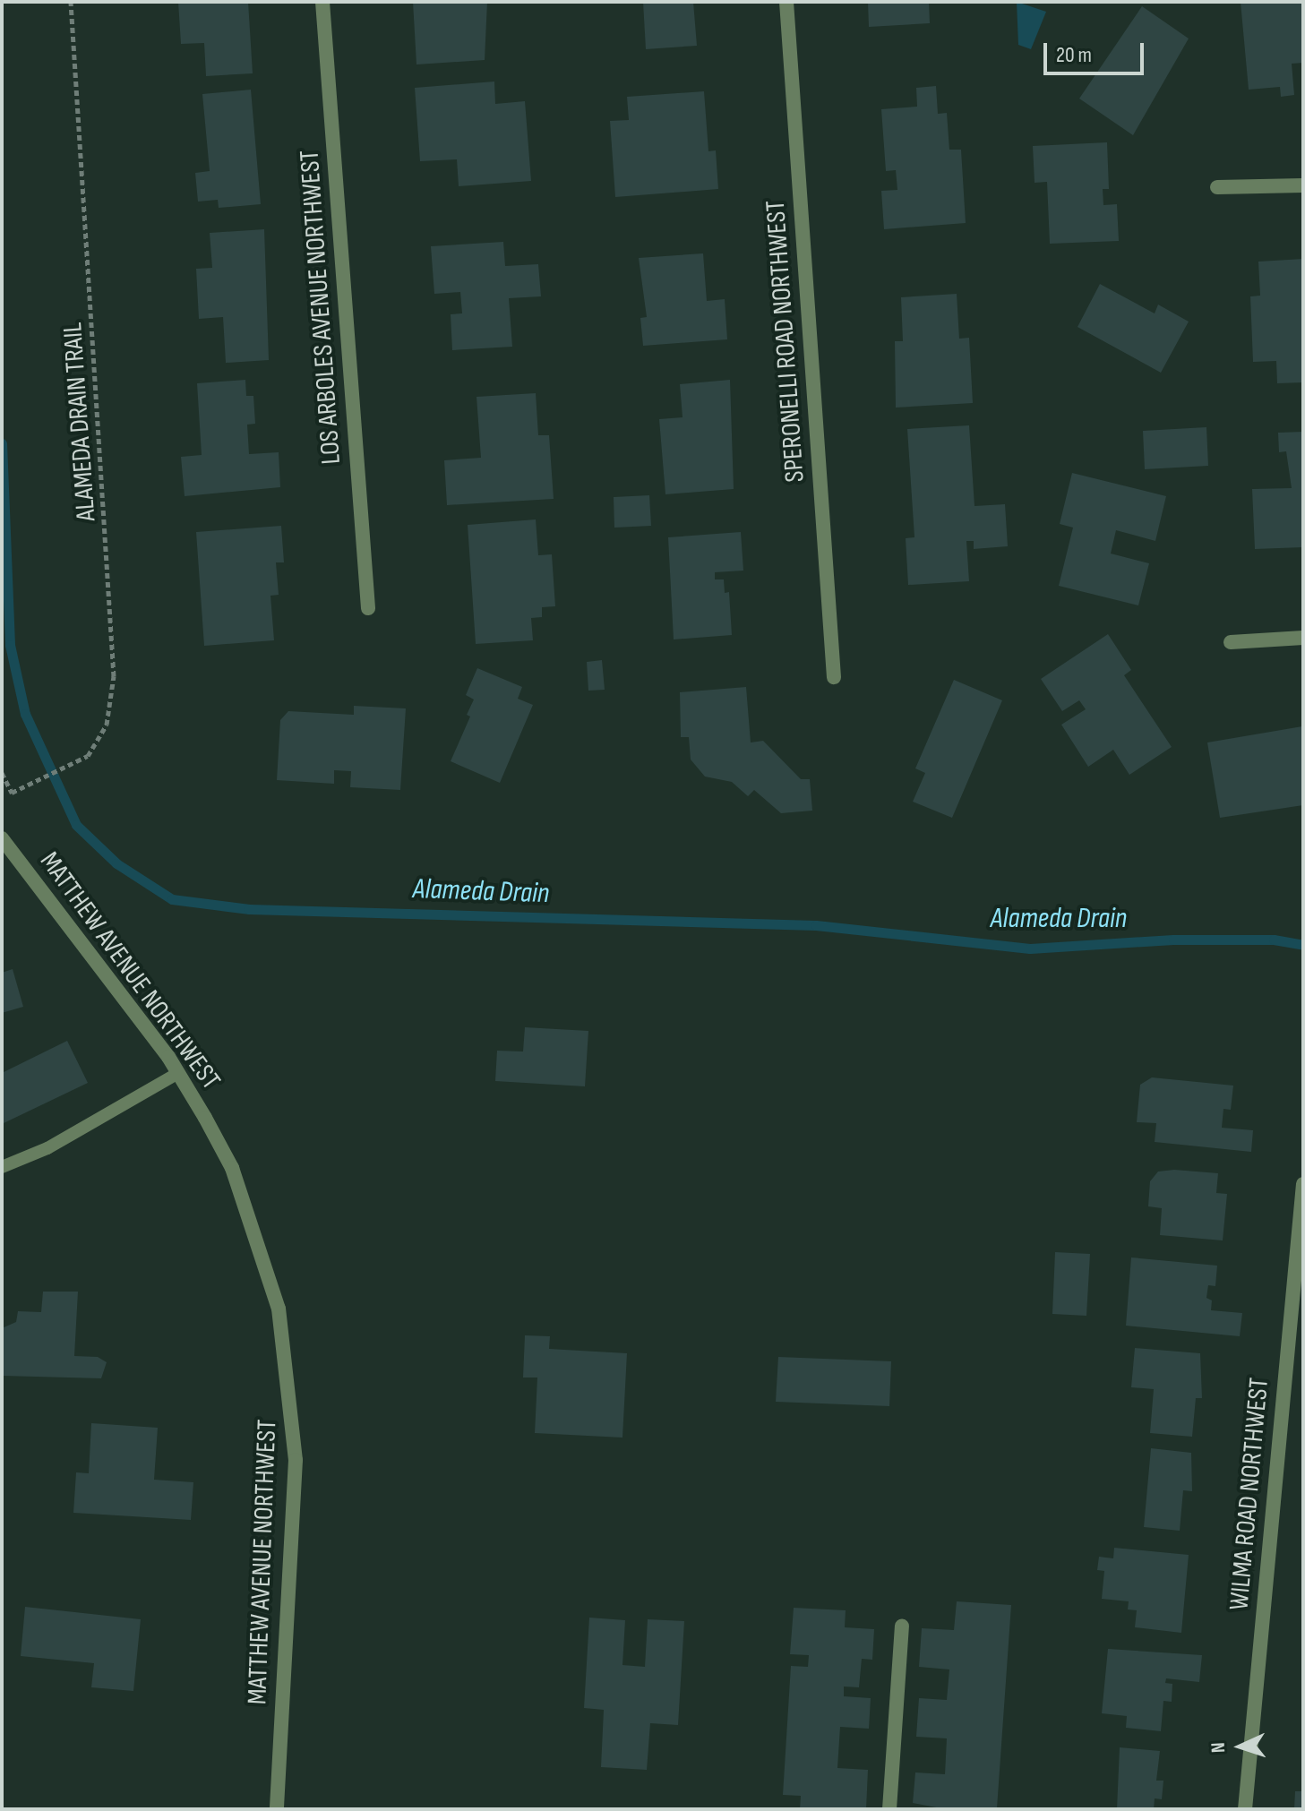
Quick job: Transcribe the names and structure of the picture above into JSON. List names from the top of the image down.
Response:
{
  "streets": {
    "street": [
      "LOS ARBOLES AVENUE NORTHWEST",
      "SPERONELLI ROAD NORTHWEST",
      "MATTHEW AVENUE NORTHWEST",
      "WILMA ROAD NORTHWEST"
    ],
    "path": ["ALAMEDA DRAIN TRAIL"]
  },
  "water": ["Alameda Drain"],
  "scale_bar": "20 m",
  "north": "left"
}
